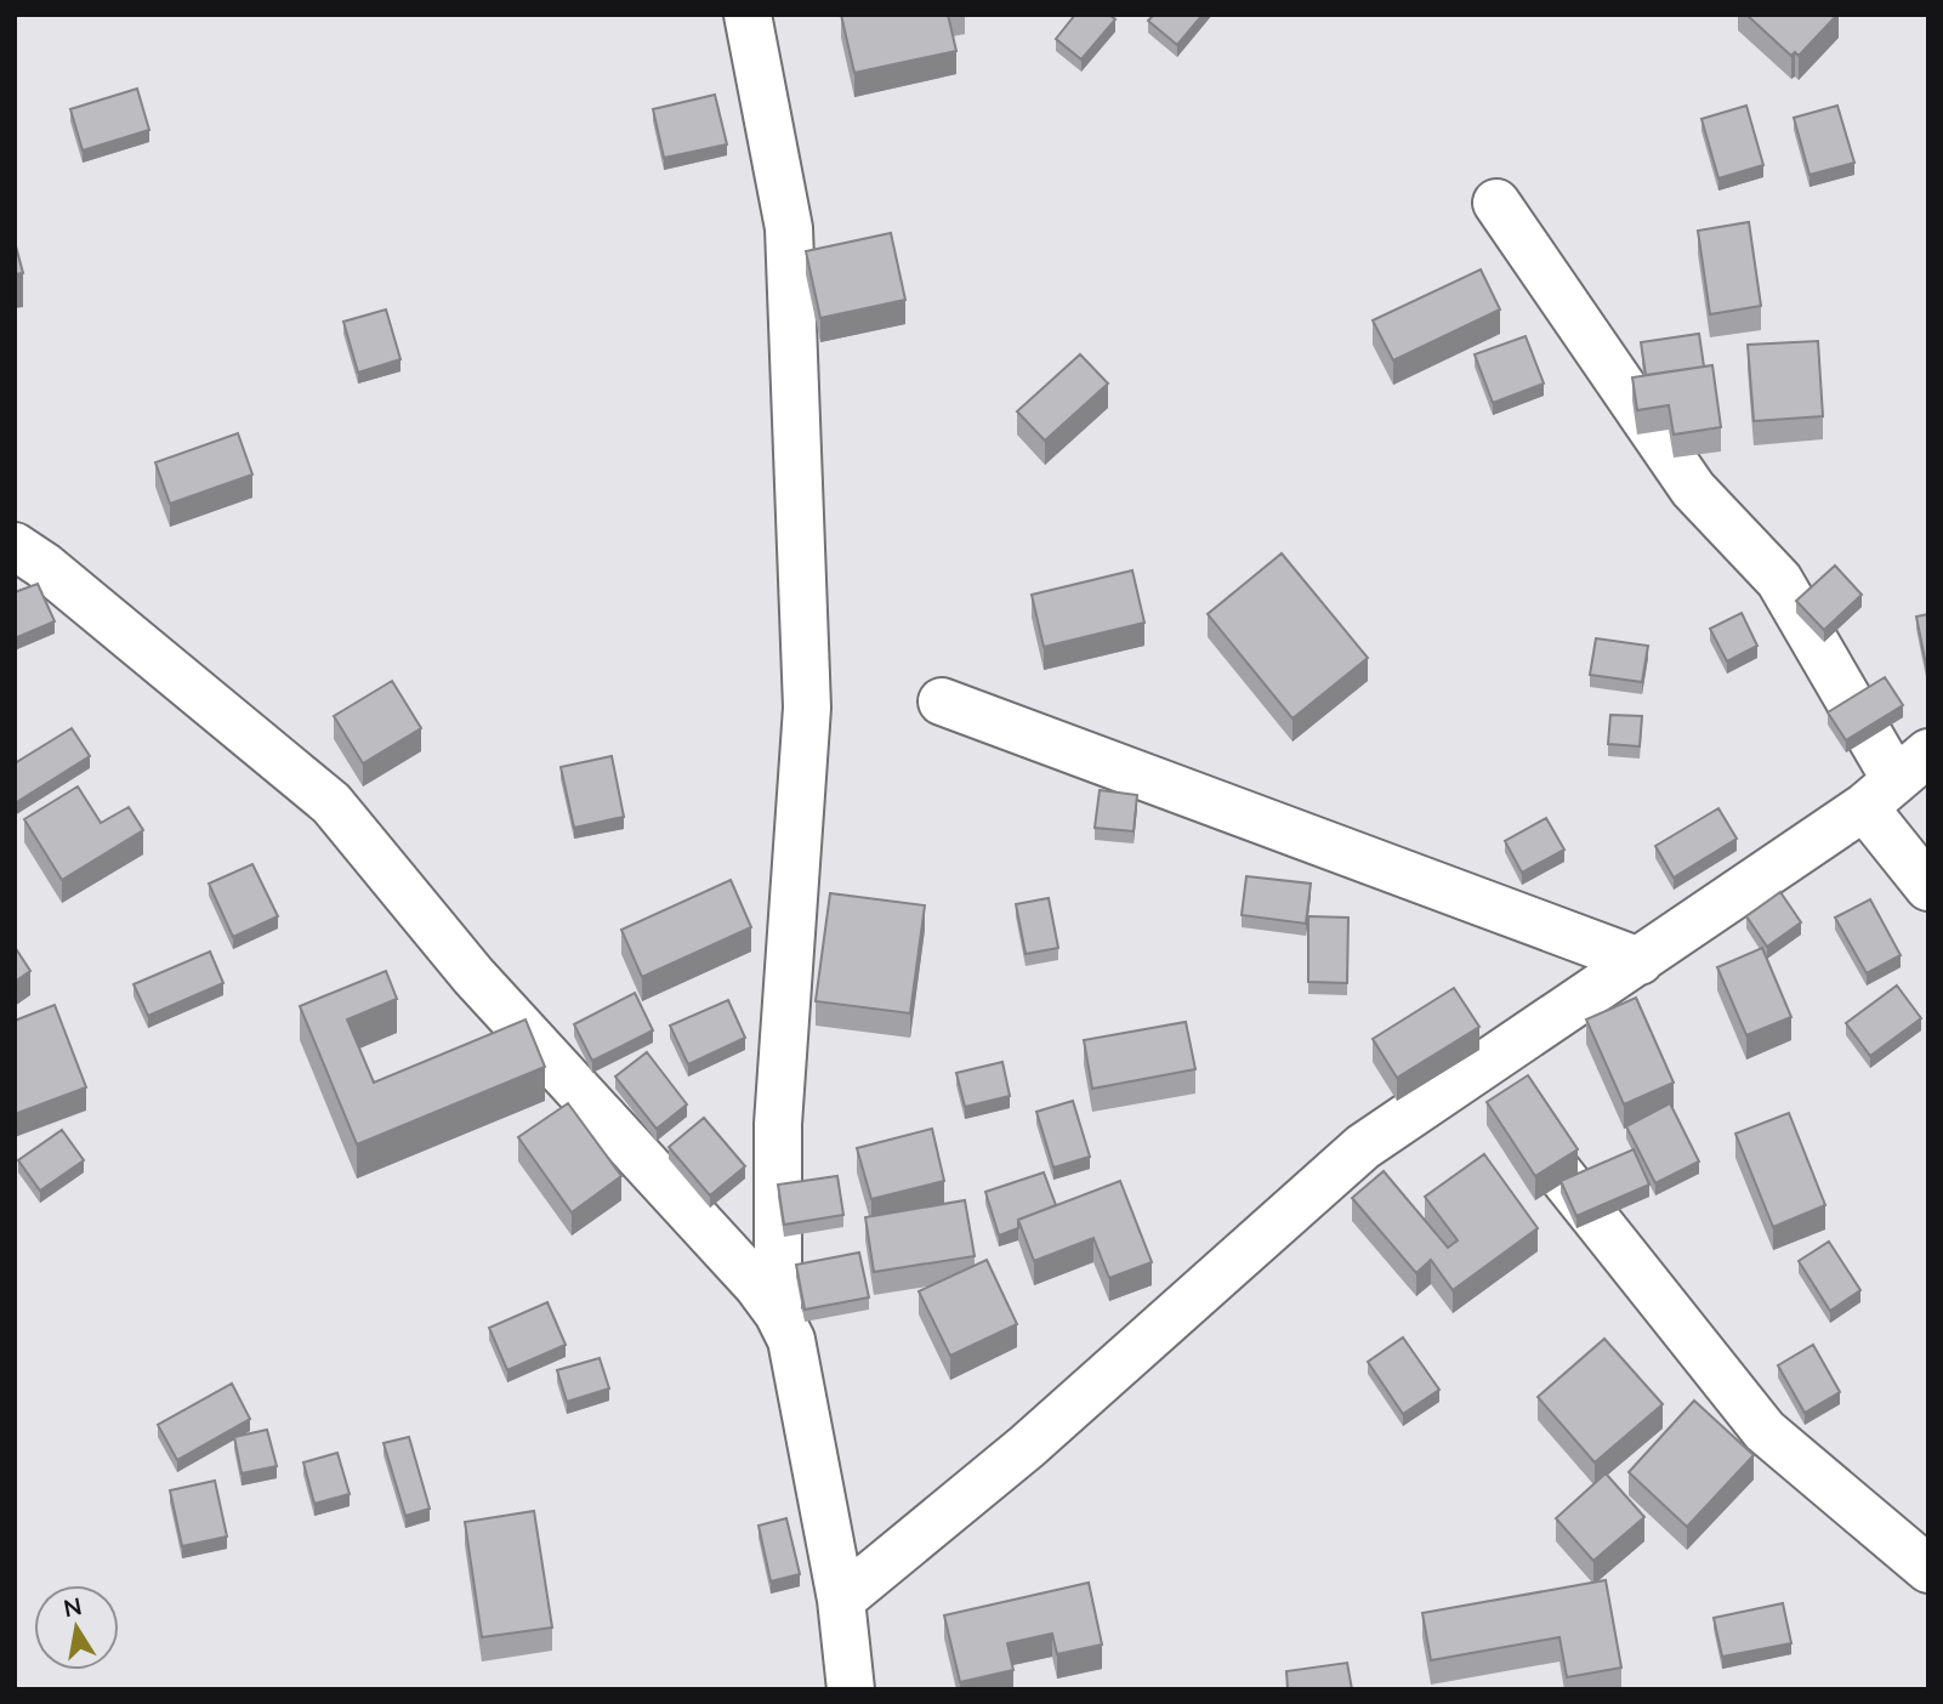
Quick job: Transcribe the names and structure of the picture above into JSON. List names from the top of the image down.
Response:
{
  "north": "top"
}
